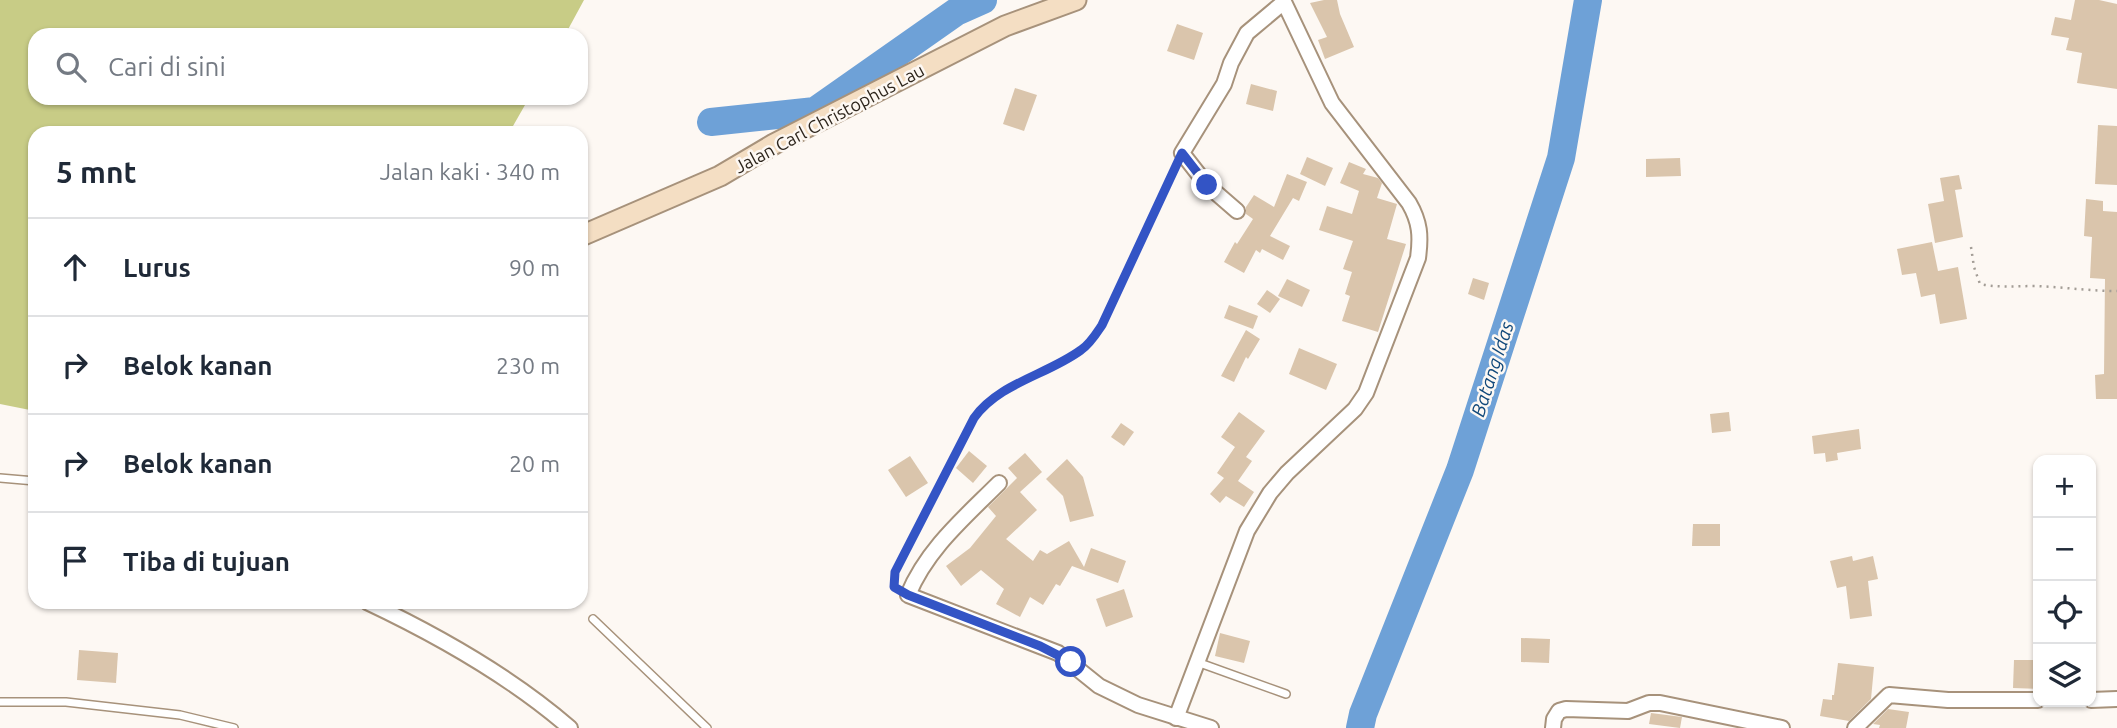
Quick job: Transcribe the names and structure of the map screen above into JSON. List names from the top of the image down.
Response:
{
  "streets": {
    "street": ["Jalan Carl Christophus Lau"]
  },
  "water": ["Batang Idas"],
  "page": {
    "search": "Cari di sini",
    "heading": ["5 mnt", "Jalan kaki · 340 m"],
    "list": [
      ["Lurus", "90 m"],
      ["Belok kanan", "230 m"],
      ["Belok kanan", "20 m"],
      "Tiba di tujuan"
    ],
    "map_buttons": ["+", "−"]
  }
}
